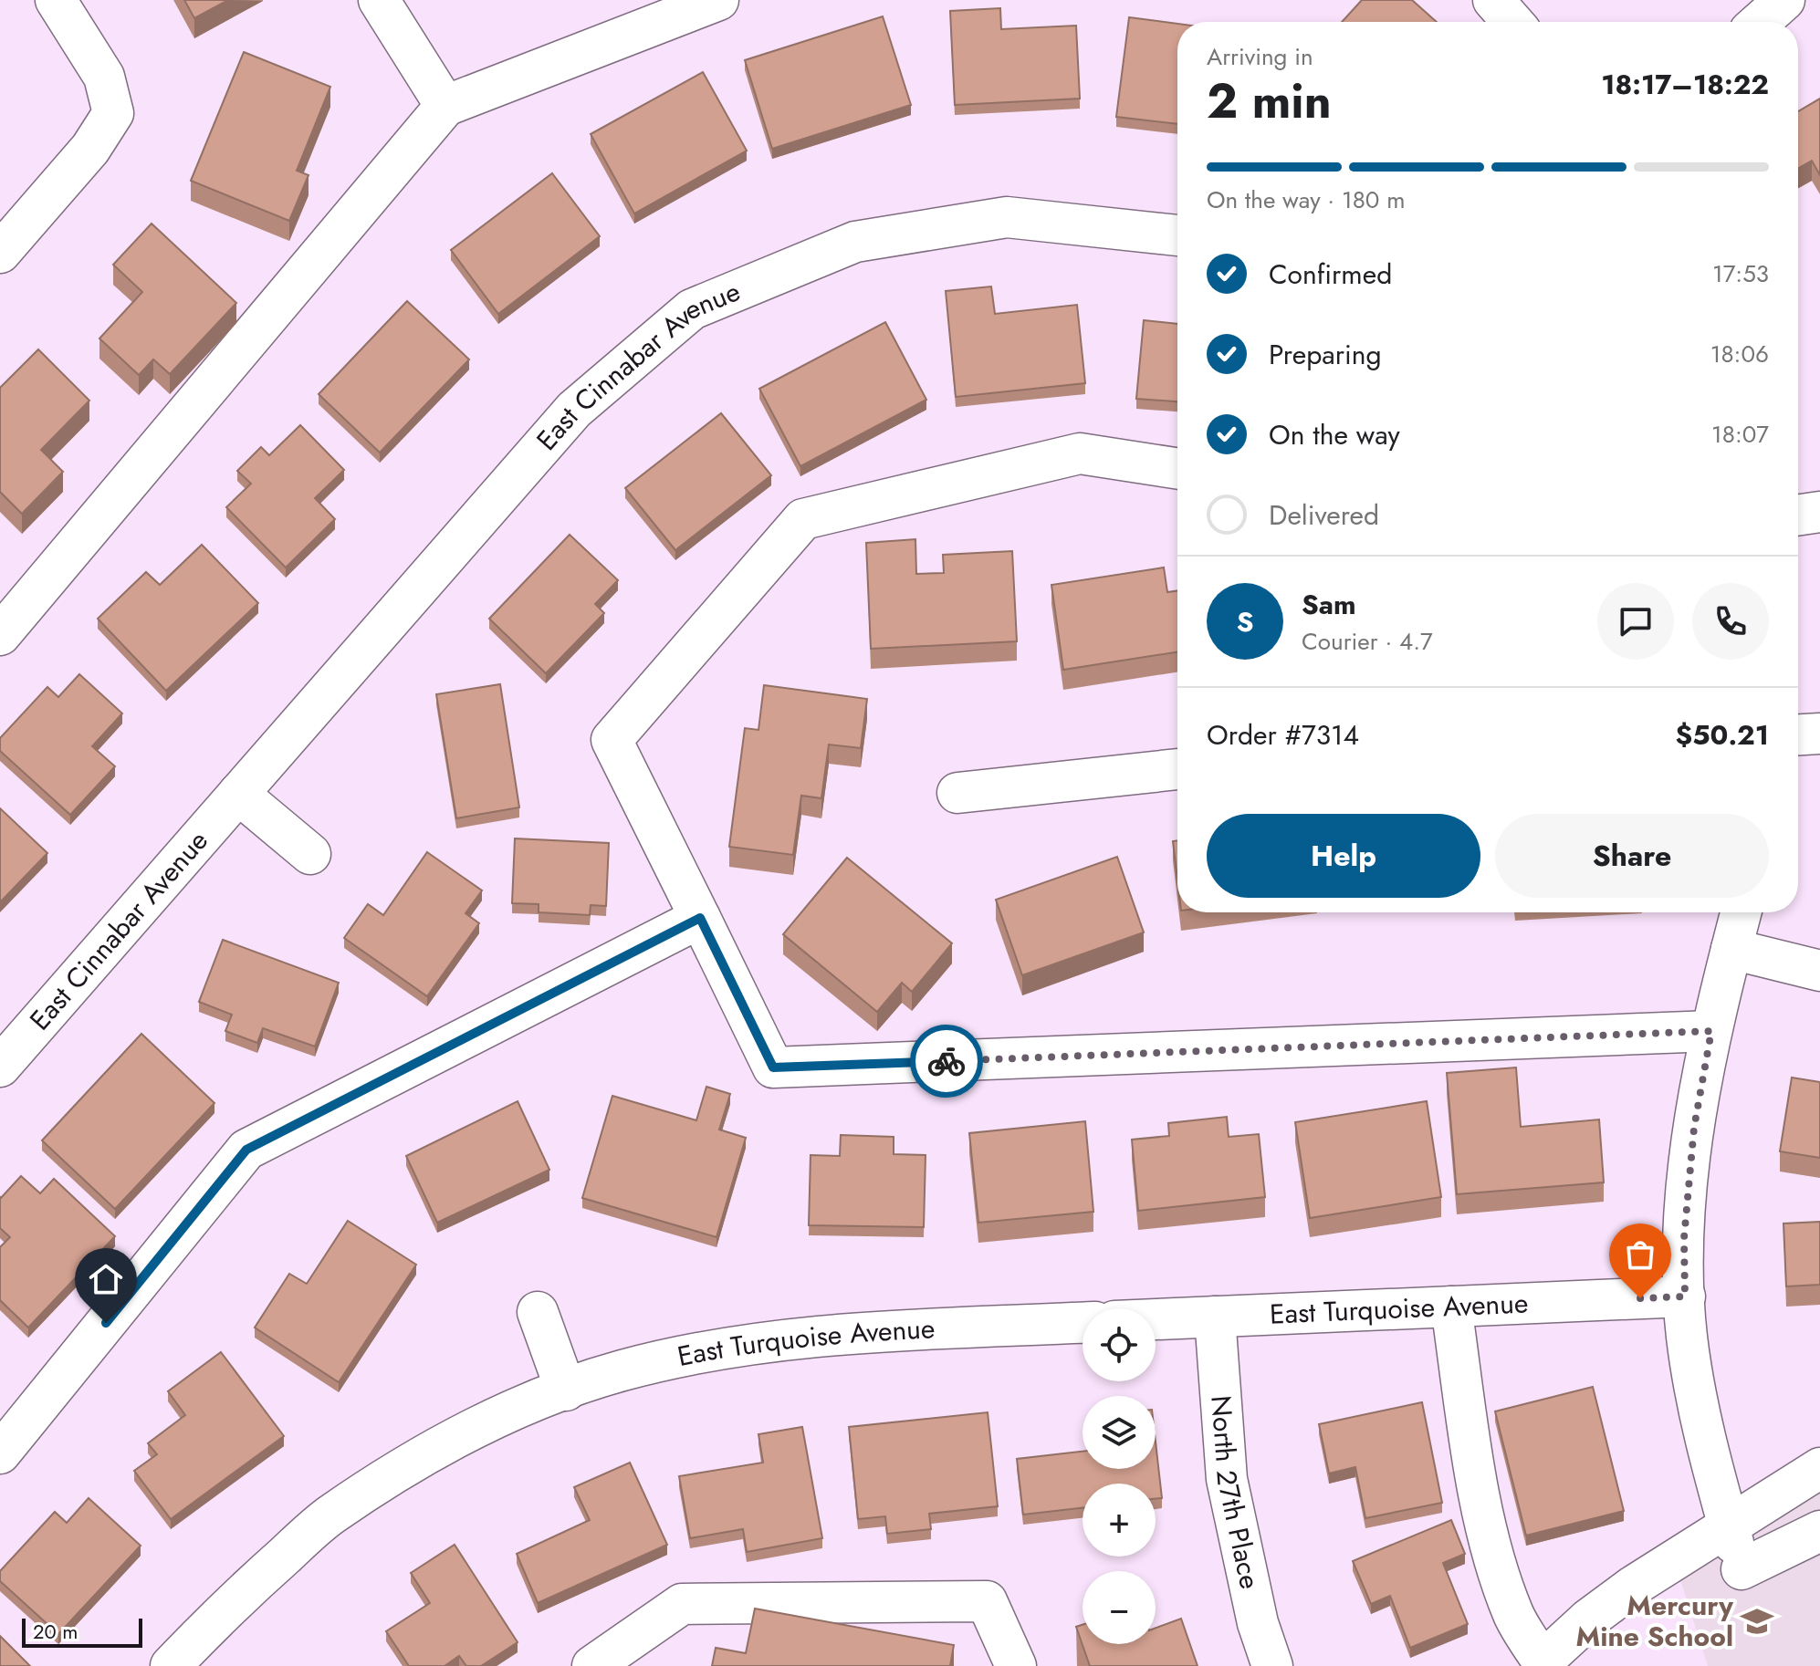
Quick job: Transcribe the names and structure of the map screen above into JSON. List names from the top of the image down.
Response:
{
  "streets": {
    "street": ["East Cinnabar Avenue", "East Turquoise Avenue", "North 27th Place"]
  },
  "crossings": [
    ["East Turquoise Avenue", "North 27th Place"]
  ],
  "places": {
    "school or university": ["Mercury Mine School"]
  },
  "scale_bar": "20 m",
  "page": {
    "heading": ["2 min", "Arriving in", "18:17–18:22"],
    "panel": [
      "Sam",
      "Courier · 4.7",
      "Order #7314",
      "$50.21"
    ],
    "bar": "On the way · 180 m",
    "list": [
      ["Confirmed", "17:53"],
      ["Preparing", "18:06"],
      ["On the way", "18:07"],
      "Delivered"
    ],
    "round": "S",
    "buttons": ["Help", "Share"],
    "map_buttons": ["+", "−"],
    "scale": "20 m"
  }
}
